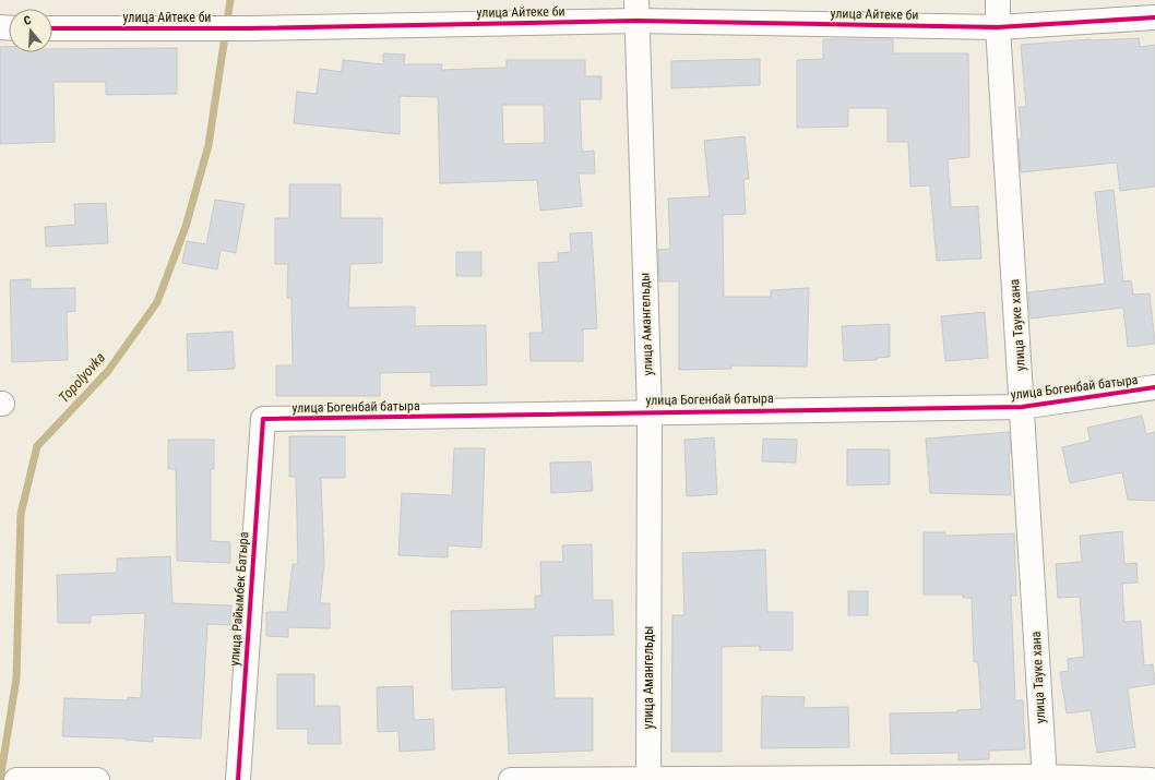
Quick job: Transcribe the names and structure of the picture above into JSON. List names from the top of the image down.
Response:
{
  "streets": {
    "street": [
      "улица Айтеке би",
      "улица Амангельды",
      "улица Тауке хана",
      "улица Богенбай батыра",
      "улица Райымбек Батыра"
    ]
  },
  "crossings": [
    ["улица Айтеке би", "улица Амангельды"],
    ["улица Айтеке би", "улица Тауке хана"],
    ["улица Амангельды", "улица Богенбай батыра"],
    ["улица Тауке хана", "улица Богенбай батыра"],
    ["улица Богенбай батыра", "улица Райымбек Батыра"]
  ],
  "water": ["Topolyovka"],
  "north": "top"
}
